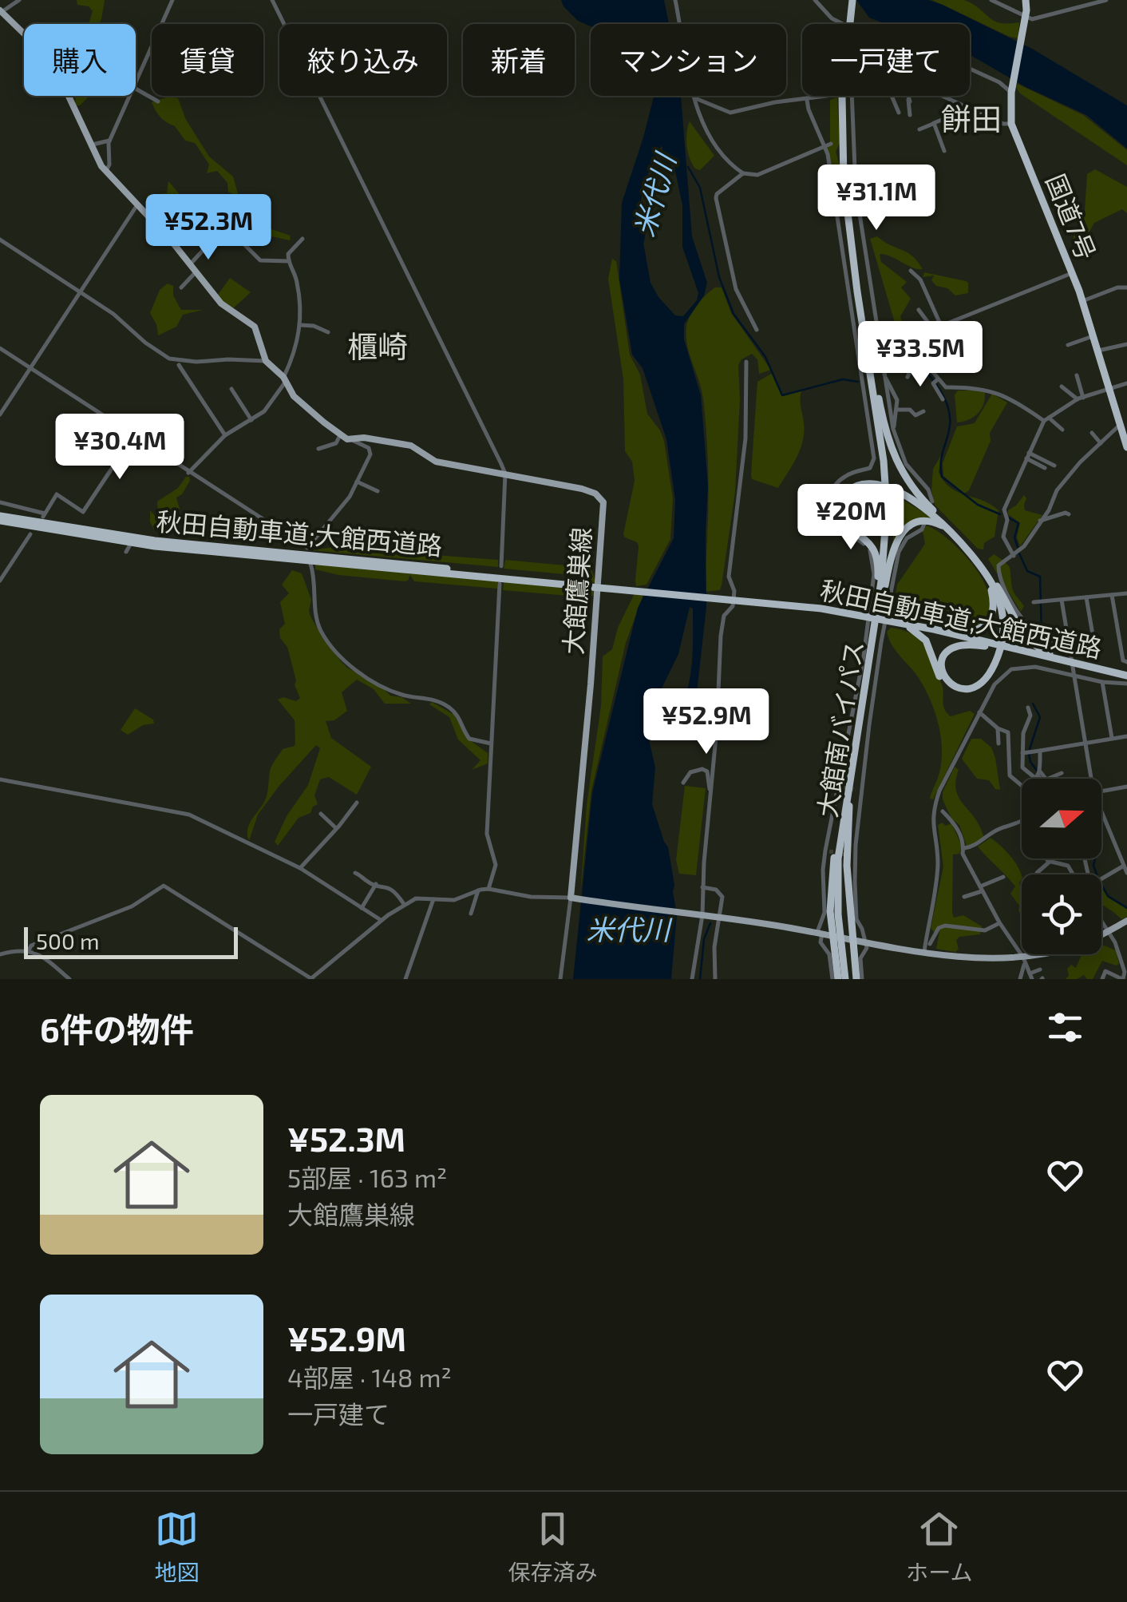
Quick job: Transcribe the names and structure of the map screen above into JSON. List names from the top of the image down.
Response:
{
  "streets": {
    "highway": ["国道7号", "秋田自動車道;大館西道路", "大館南バイパス"],
    "main road": ["大館鷹巣線"]
  },
  "districts": ["餅田", "櫃崎"],
  "water": ["米代川"],
  "scale_bar": "500 m",
  "north": "right",
  "page": {
    "chip": [
      "購入",
      "賃貸",
      "絞り込み",
      "新着",
      "マンション",
      "一戸建て"
    ],
    "price": [
      "¥31.1M",
      "¥52.3M",
      "¥33.5M",
      "¥30.4M",
      "¥20M",
      "¥52.9M"
    ],
    "scale": "500 m",
    "heading": "6件の物件",
    "list": [
      {
        "name": "¥52.3M",
        "note": "5部屋 · 163 m² · 大館鷹巣線"
      },
      {
        "name": "¥52.9M",
        "note": "4部屋 · 148 m² · 一戸建て"
      }
    ],
    "tabs": ["地図", "保存済み", "ホーム"]
  }
}
